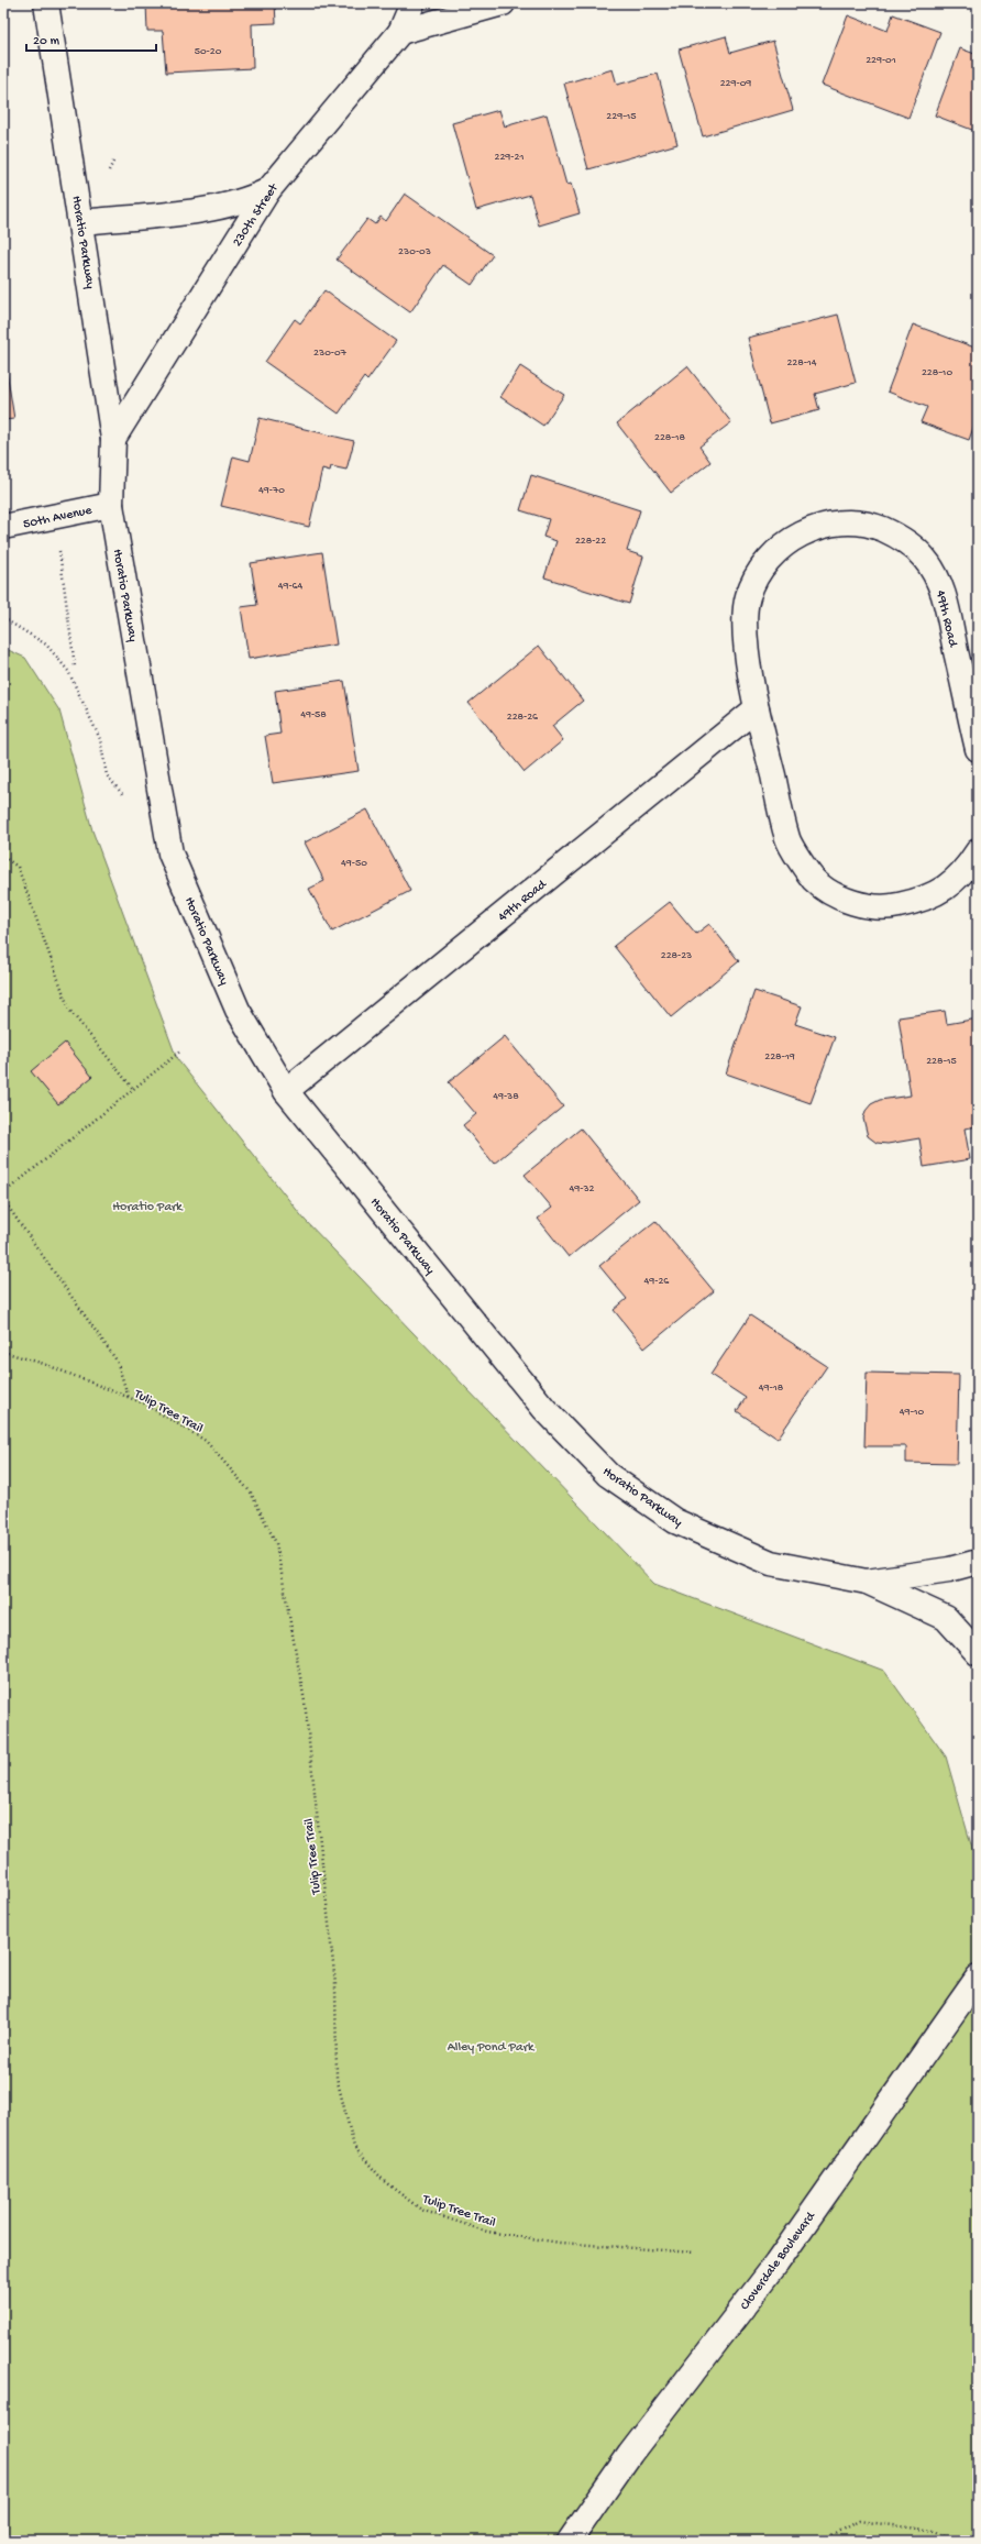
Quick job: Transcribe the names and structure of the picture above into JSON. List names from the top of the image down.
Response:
{
  "streets": {
    "street": [
      "230th Street",
      "Horatio Parkway",
      "50th Avenue",
      "49th Road",
      "Cloverdale Boulevard"
    ],
    "path": ["Tulip Tree Trail"]
  },
  "crossings": [
    ["230th Street", "Horatio Parkway"],
    ["Horatio Parkway", "50th Avenue"],
    ["Horatio Parkway", "49th Road"]
  ],
  "parks": ["Horatio Park", "Alley Pond Park"],
  "house_numbers": [
    "50-20",
    "229-01",
    "229-09",
    "229-15",
    "229-21",
    "230-03",
    "230-07",
    "228-14",
    "228-10",
    "228-18",
    "49-70",
    "228-22",
    "49-64",
    "49-58",
    "228-26",
    "49-50",
    "228-23",
    "228-19",
    "228-15",
    "49-38",
    "49-32",
    "49-26",
    "49-18",
    "49-10"
  ],
  "scale_bar": "20 m"
}
